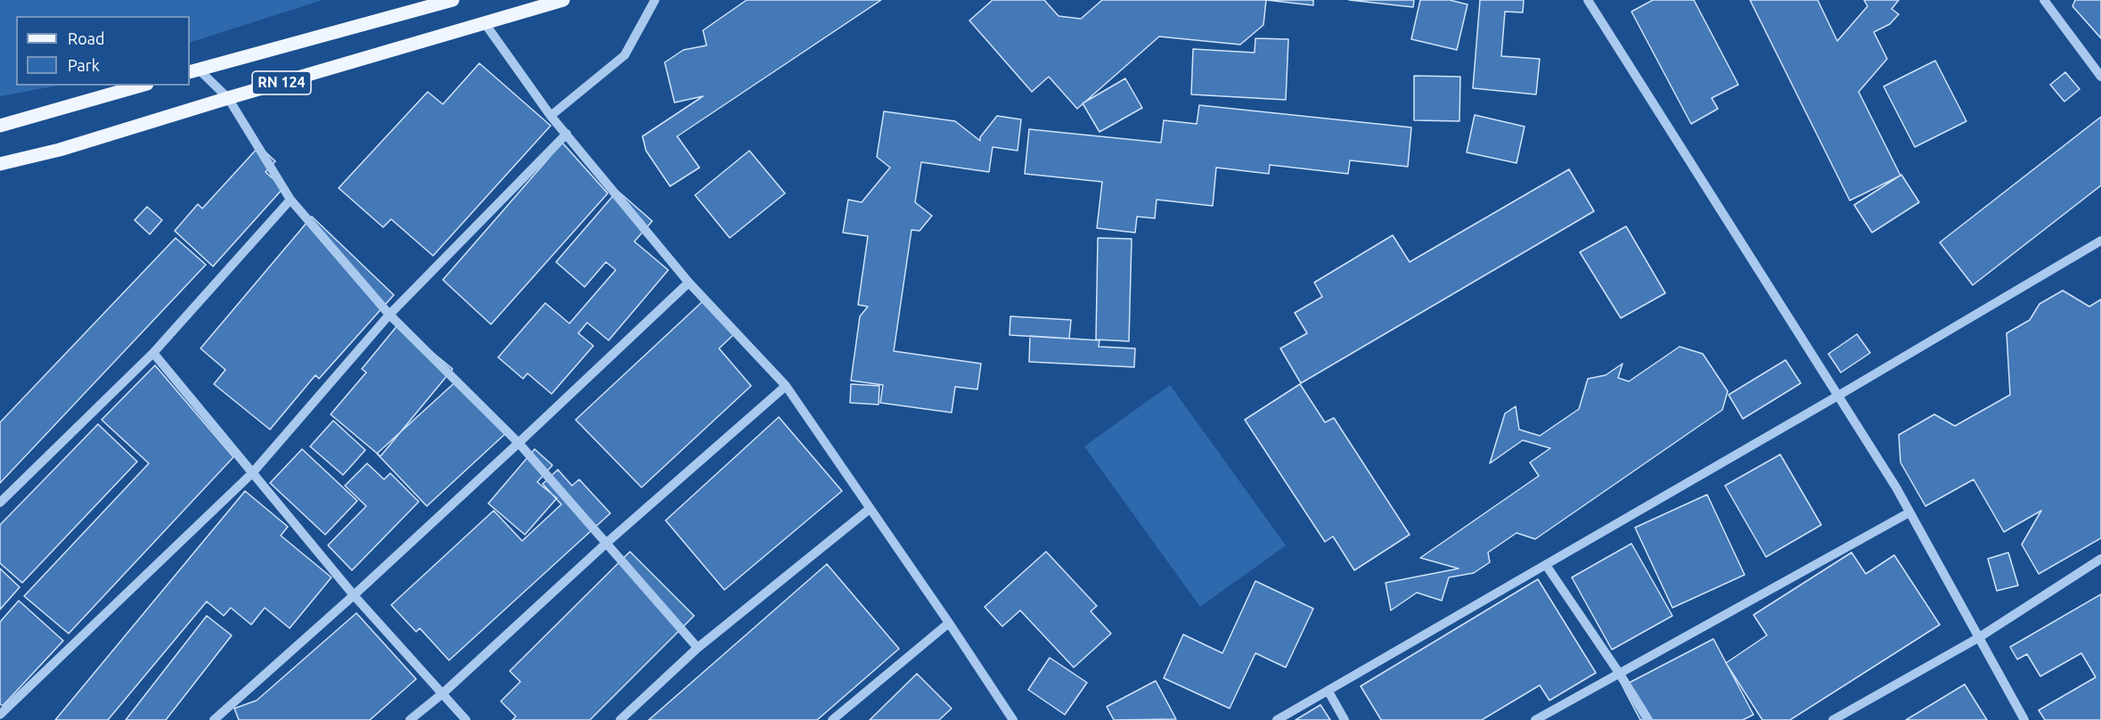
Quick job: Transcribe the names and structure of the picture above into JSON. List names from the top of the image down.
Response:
{
  "streets": {
    "main road": ["RN 124"]
  },
  "legend": ["Road", "Park"]
}
